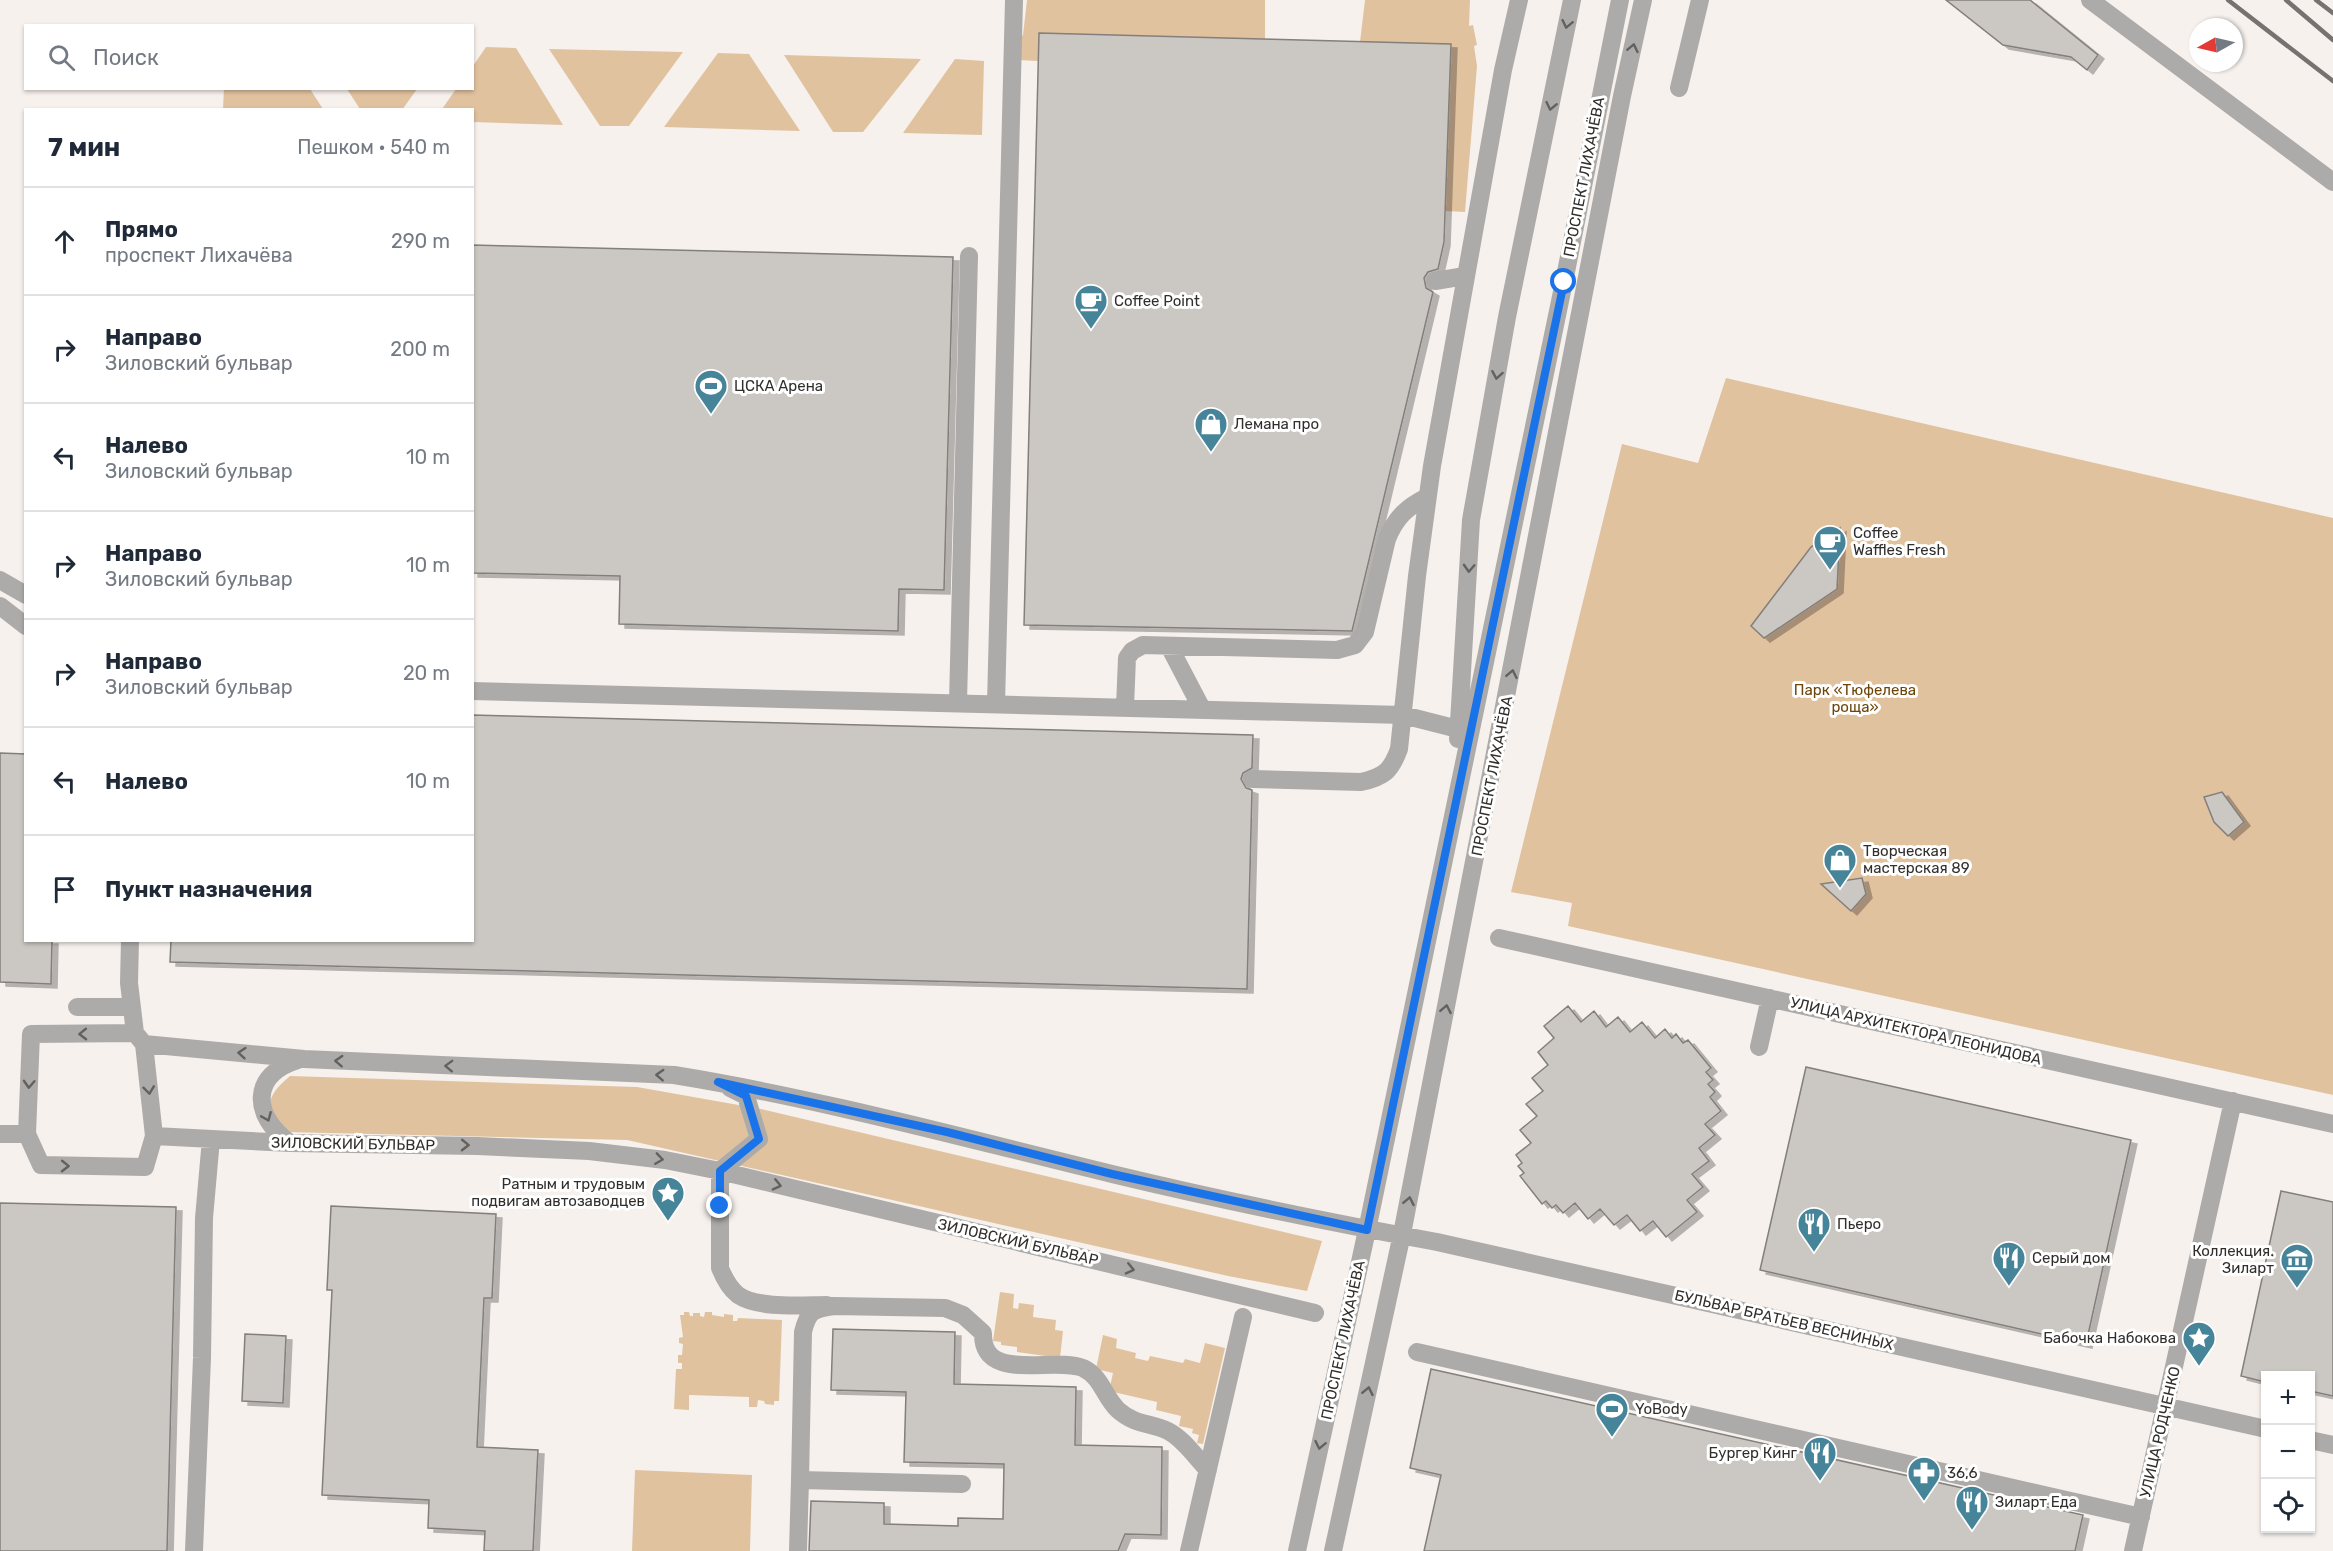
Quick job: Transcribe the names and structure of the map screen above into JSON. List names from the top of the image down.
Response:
{
  "streets": {
    "street": [
      "ПРОСПЕКТ ЛИХАЧЁВА",
      "УЛИЦА АРХИТЕКТОРА ЛЕОНИДОВА",
      "ЗИЛОВСКИЙ БУЛЬВАР",
      "БУЛЬВАР БРАТЬЕВ ВЕСНИНЫХ",
      "УЛИЦА РОДЧЕНКО"
    ]
  },
  "crossings": [
    ["ПРОСПЕКТ ЛИХАЧЁВА", "БУЛЬВАР БРАТЬЕВ ВЕСНИНЫХ"],
    ["УЛИЦА АРХИТЕКТОРА ЛЕОНИДОВА", "УЛИЦА РОДЧЕНКО"],
    ["БУЛЬВАР БРАТЬЕВ ВЕСНИНЫХ", "УЛИЦА РОДЧЕНКО"]
  ],
  "parks": ["Парк «Тюфелева роща»"],
  "places": {
    "cafe": ["Coffee Point", "Coffee Waffles Fresh"],
    "sports": ["ЦСКА Арена", "YoBody"],
    "shop": ["Лемана про", "Творческая мастерская 89"],
    "place": ["Ратным и трудовым подвигам автозаводцев", "Бабочка Набокова"],
    "restaurant": [
      "Пьеро",
      "Серый дом",
      "Бургер Кинг",
      "Зиларт Еда"
    ],
    "museum": ["Коллекция. Зиларт"],
    "pharmacy": ["36,6"]
  },
  "north": "left",
  "page": {
    "search": "Поиск",
    "heading": ["7 мин", "Пешком · 540 m"],
    "list": [
      ["Прямо", "проспект Лихачёва", "290 m"],
      ["Направо", "Зиловский бульвар", "200 m"],
      ["Налево", "Зиловский бульвар", "10 m"],
      ["Направо", "Зиловский бульвар", "10 m"],
      ["Направо", "Зиловский бульвар", "20 m"],
      ["Налево", "10 m"],
      "Пункт назначения"
    ],
    "map_buttons": ["+", "−"]
  }
}
